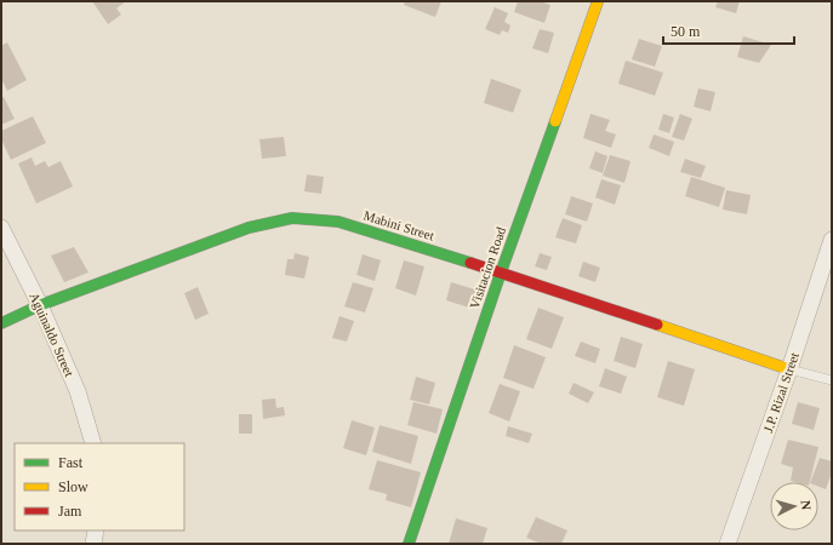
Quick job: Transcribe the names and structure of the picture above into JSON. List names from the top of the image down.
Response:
{
  "streets": {
    "street": [
      "Mabini Street",
      "Visitacion Road",
      "Aguinaldo Street",
      "J.P. Rizal Street"
    ]
  },
  "crossings": [
    ["Mabini Street", "Visitacion Road"],
    ["Mabini Street", "Aguinaldo Street"],
    ["Mabini Street", "J.P. Rizal Street"]
  ],
  "legend": ["Fast", "Slow", "Jam"],
  "scale_bar": "50 m",
  "north": "right"
}
